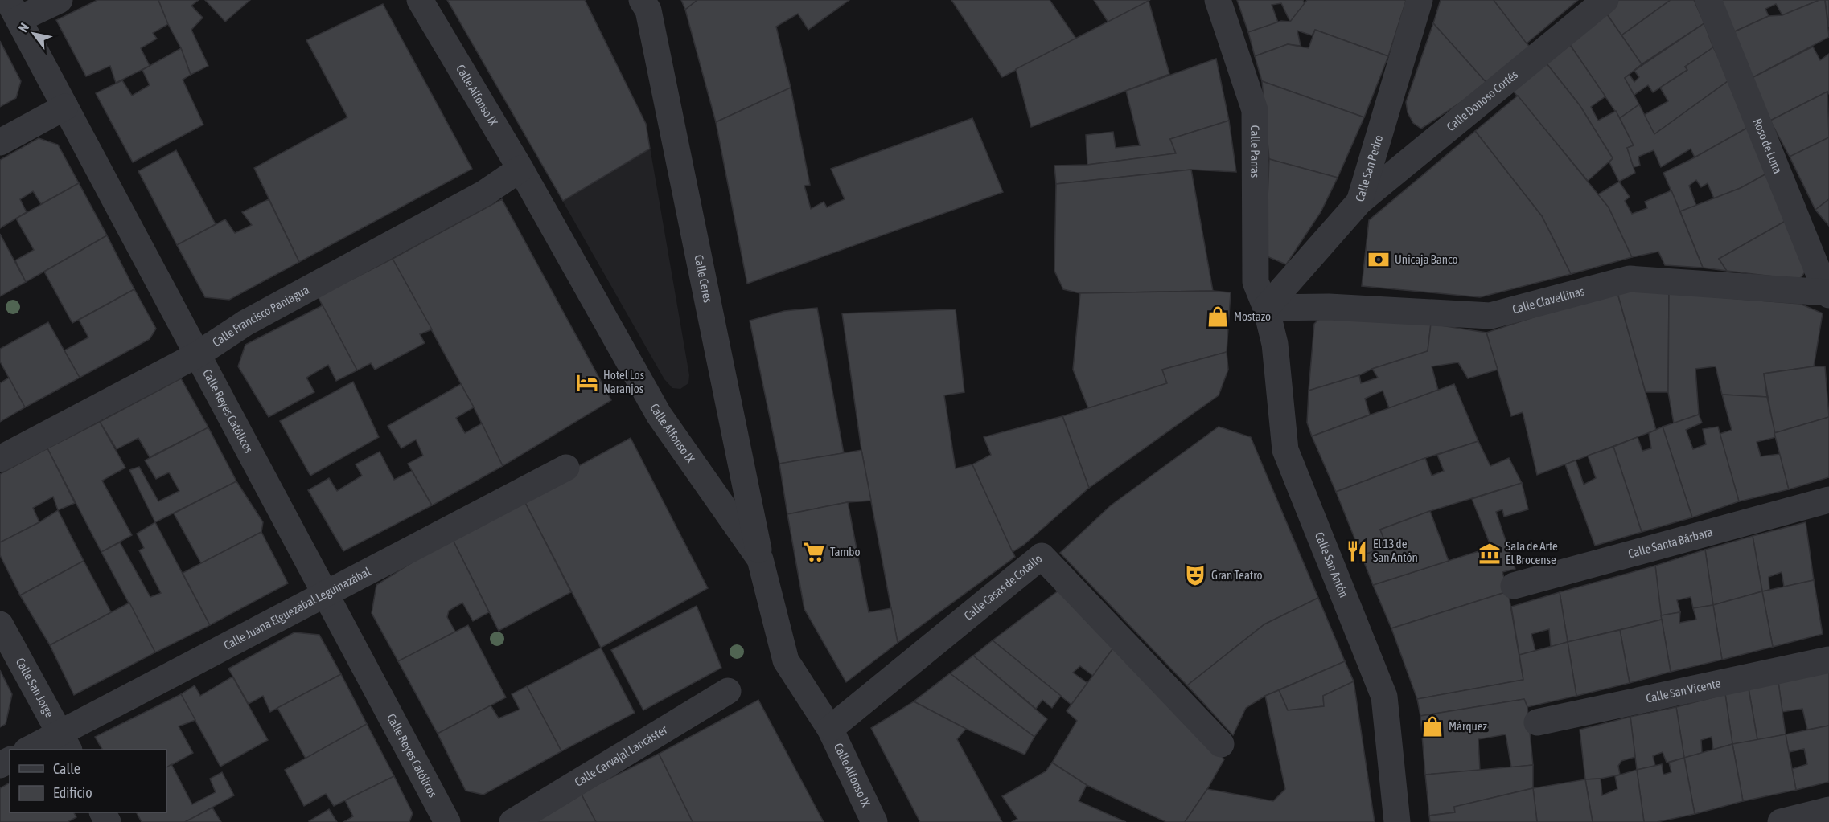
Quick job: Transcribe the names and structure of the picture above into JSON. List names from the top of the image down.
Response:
{
  "streets": {
    "street": [
      "Calle Alfonso IX",
      "Calle Donoso Cortés",
      "Roso de Luna",
      "Calle Parras",
      "Calle San Pedro",
      "Calle Ceres",
      "Calle Clavellinas",
      "Calle Francisco Paniagua",
      "Calle Reyes Católicos",
      "Calle Santa Bárbara",
      "Calle San Antón",
      "Calle Casas de Cotallo",
      "Calle Juana Elguezábal Leguinazábal",
      "Calle San Jorge",
      "Calle San Vicente",
      "Calle Carvajal Lancáster"
    ]
  },
  "crossings": [
    ["Calle Alfonso IX", "Calle Ceres"],
    ["Calle Alfonso IX", "Calle Francisco Paniagua"],
    ["Calle Alfonso IX", "Calle Casas de Cotallo"],
    ["Calle Donoso Cortés", "Calle San Pedro"],
    ["Roso de Luna", "Calle Clavellinas"],
    ["Calle Parras", "Calle San Pedro"],
    ["Calle Parras", "Calle Clavellinas"],
    ["Calle Parras", "Calle San Antón"],
    ["Calle San Pedro", "Calle Clavellinas"],
    ["Calle San Pedro", "Calle San Antón"],
    ["Calle Clavellinas", "Calle San Antón"],
    ["Calle Francisco Paniagua", "Calle Reyes Católicos"],
    ["Calle Reyes Católicos", "Calle Juana Elguezábal Leguinazábal"],
    ["Calle Juana Elguezábal Leguinazábal", "Calle San Jorge"]
  ],
  "places": {
    "bank": ["Unicaja Banco"],
    "shop": ["Mostazo", "Márquez"],
    "hotel": ["Hotel Los Naranjos"],
    "restaurant": ["El 13 de San Antón"],
    "supermarket": ["Tambo"],
    "museum": ["Sala de Arte El Brocense"],
    "theatre": ["Gran Teatro"]
  },
  "legend": ["Calle", "Edificio"],
  "north": "top left"
}
